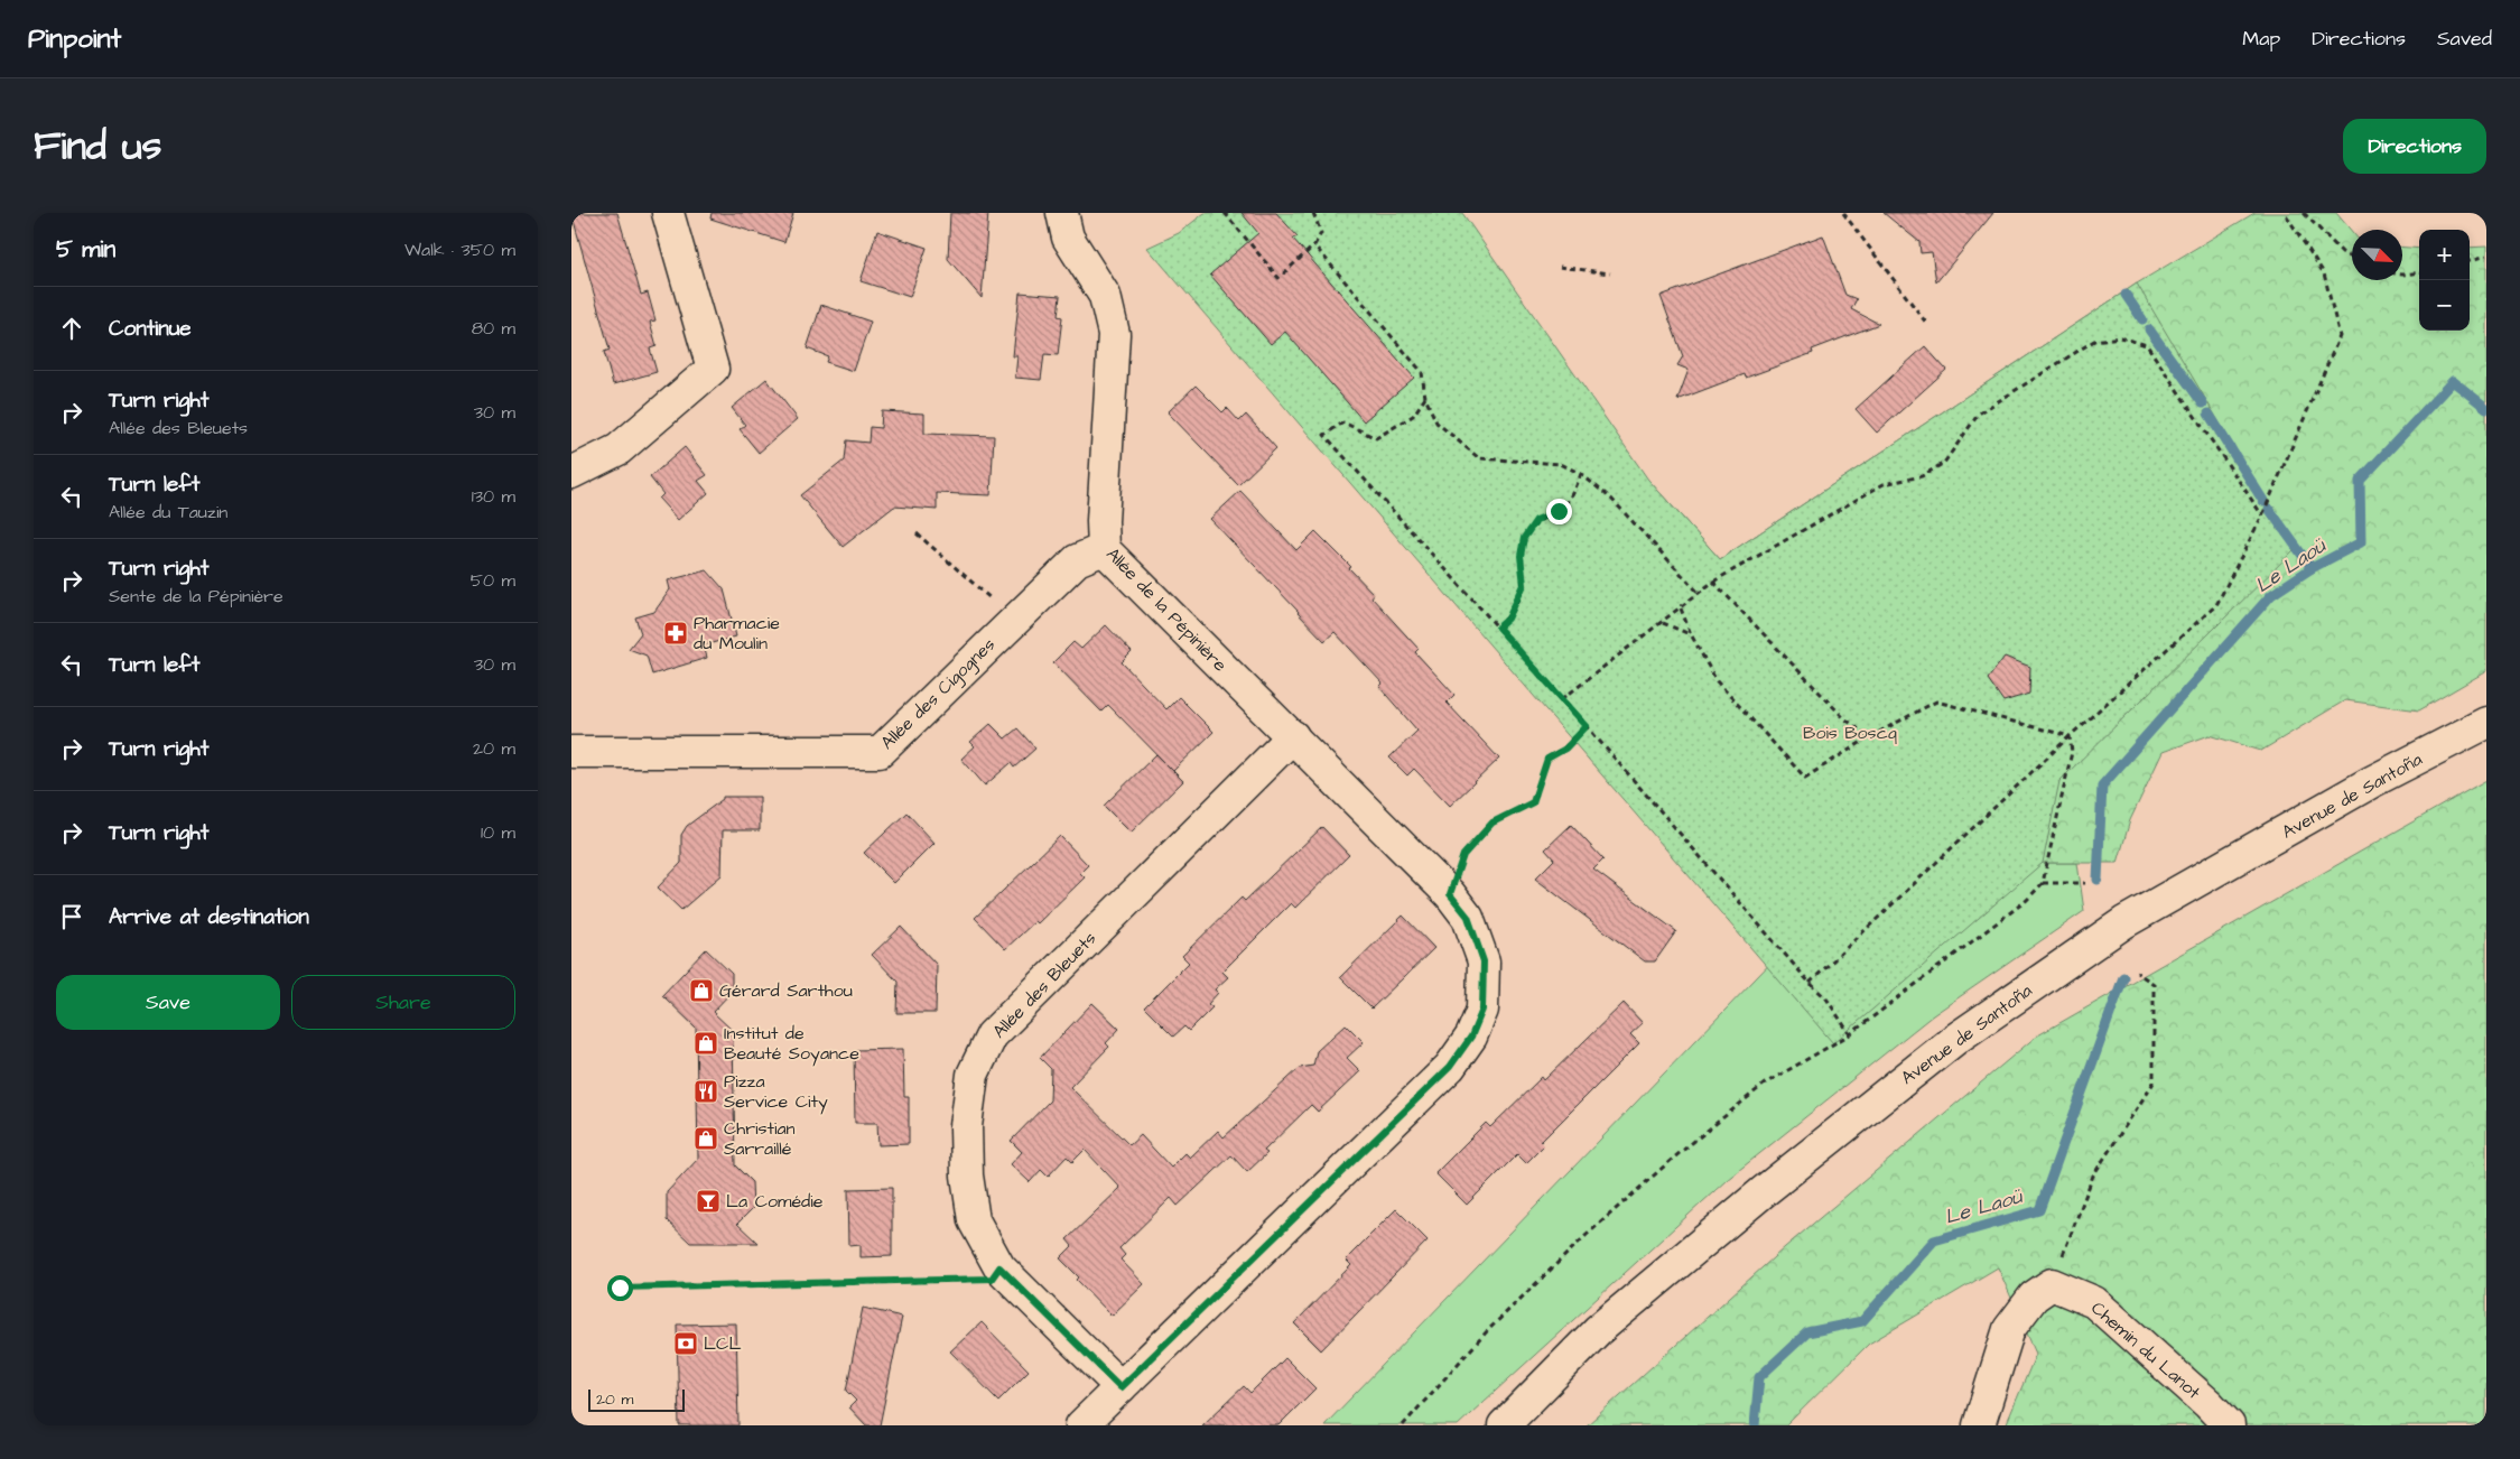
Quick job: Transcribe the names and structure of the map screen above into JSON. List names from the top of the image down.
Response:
{
  "streets": {
    "street": [
      "Allée de la Pépinière",
      "Allée des Cigognes",
      "Avenue de Santoña",
      "Allée des Bleuets",
      "Chemin du Lanot"
    ]
  },
  "crossings": [
    ["Allée de la Pépinière", "Allée des Cigognes"],
    ["Allée de la Pépinière", "Allée des Bleuets"]
  ],
  "water": ["Le Laoü"],
  "parks": ["Bois Boscq"],
  "places": {
    "pharmacy": ["Pharmacie du Moulin"],
    "shop": ["Gérard Sarthou", "Institut de Beauté Soyance", "Christian Sarraillé"],
    "restaurant": ["Pizza Service City"],
    "bar": ["La Comédie"],
    "bank": ["LCL"]
  },
  "scale_bar": "20 m",
  "north": "bottom right",
  "page": {
    "header": "Pinpoint",
    "nav": ["Map", "Directions", "Saved"],
    "title": "Find us",
    "buttons": [
      "Directions",
      ["Save", "Share"]
    ],
    "heading": ["5 min", "Walk · 350 m"],
    "map_buttons": ["+", "−"],
    "list": [
      ["Continue", "80 m"],
      ["Turn right", "Allée des Bleuets", "30 m"],
      ["Turn left", "Allée du Tauzin", "130 m"],
      ["Turn right", "Sente de la Pépinière", "50 m"],
      ["Turn left", "30 m"],
      ["Turn right", "20 m"],
      ["Turn right", "10 m"],
      "Arrive at destination"
    ],
    "scale": "20 m"
  }
}
